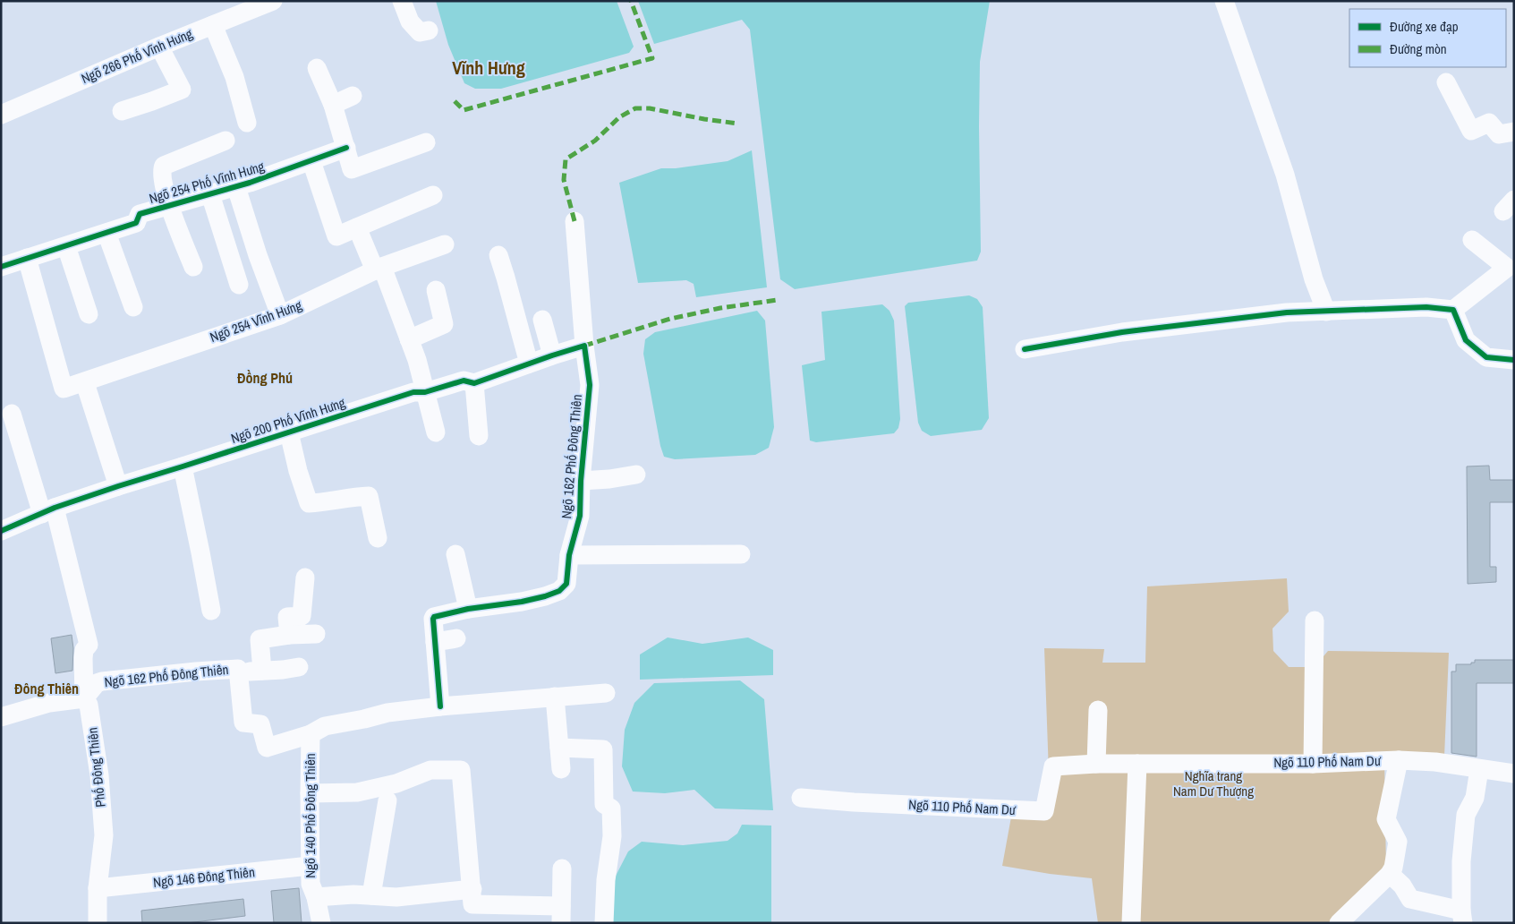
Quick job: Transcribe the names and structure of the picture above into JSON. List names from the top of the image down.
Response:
{
  "streets": {
    "street": [
      "Ngõ 266 Phố Vĩnh Hưng",
      "Ngõ 254 Phố Vĩnh Hưng",
      "Ngõ 254 Vĩnh Hưng",
      "Ngõ 200 Phố Vĩnh Hưng",
      "Ngõ 162 Phố Đông Thiên",
      "Ngõ 110 Phố Nam Dư",
      "Phố Đông Thiên",
      "Ngõ 140 Phố Đông Thiên",
      "Ngõ 146 Đông Thiên"
    ]
  },
  "crossings": [
    ["Ngõ 254 Phố Vĩnh Hưng", "Ngõ 254 Vĩnh Hưng"],
    ["Ngõ 200 Phố Vĩnh Hưng", "Ngõ 162 Phố Đông Thiên"],
    ["Ngõ 200 Phố Vĩnh Hưng", "Phố Đông Thiên"],
    ["Ngõ 162 Phố Đông Thiên", "Phố Đông Thiên"],
    ["Ngõ 162 Phố Đông Thiên", "Ngõ 140 Phố Đông Thiên"],
    ["Phố Đông Thiên", "Ngõ 146 Đông Thiên"],
    ["Ngõ 140 Phố Đông Thiên", "Ngõ 146 Đông Thiên"]
  ],
  "districts": ["Vĩnh Hưng", "Đồng Phú", "Đông Thiên"],
  "parks": ["Nghĩa trang Nam Dư Thượng"],
  "legend": ["Đường xe đạp", "Đường mòn"]
}
